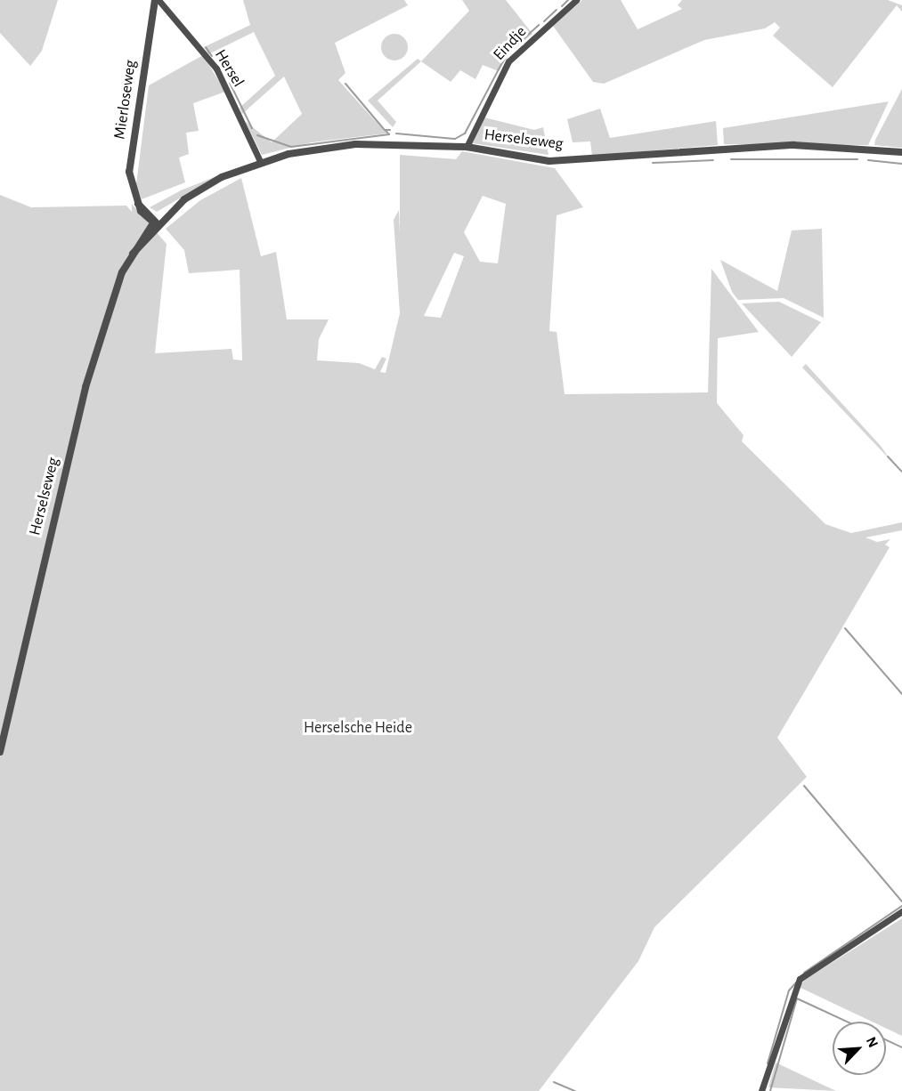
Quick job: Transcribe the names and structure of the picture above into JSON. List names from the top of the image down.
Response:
{
  "streets": {
    "street": [
      "Eindje",
      "Hersel",
      "Mierloseweg",
      "Herselseweg"
    ]
  },
  "crossings": [
    ["Eindje", "Herselseweg"],
    ["Hersel", "Mierloseweg"],
    ["Hersel", "Herselseweg"],
    ["Mierloseweg", "Herselseweg"]
  ],
  "parks": ["Herselsche Heide"],
  "north": "top right"
}
